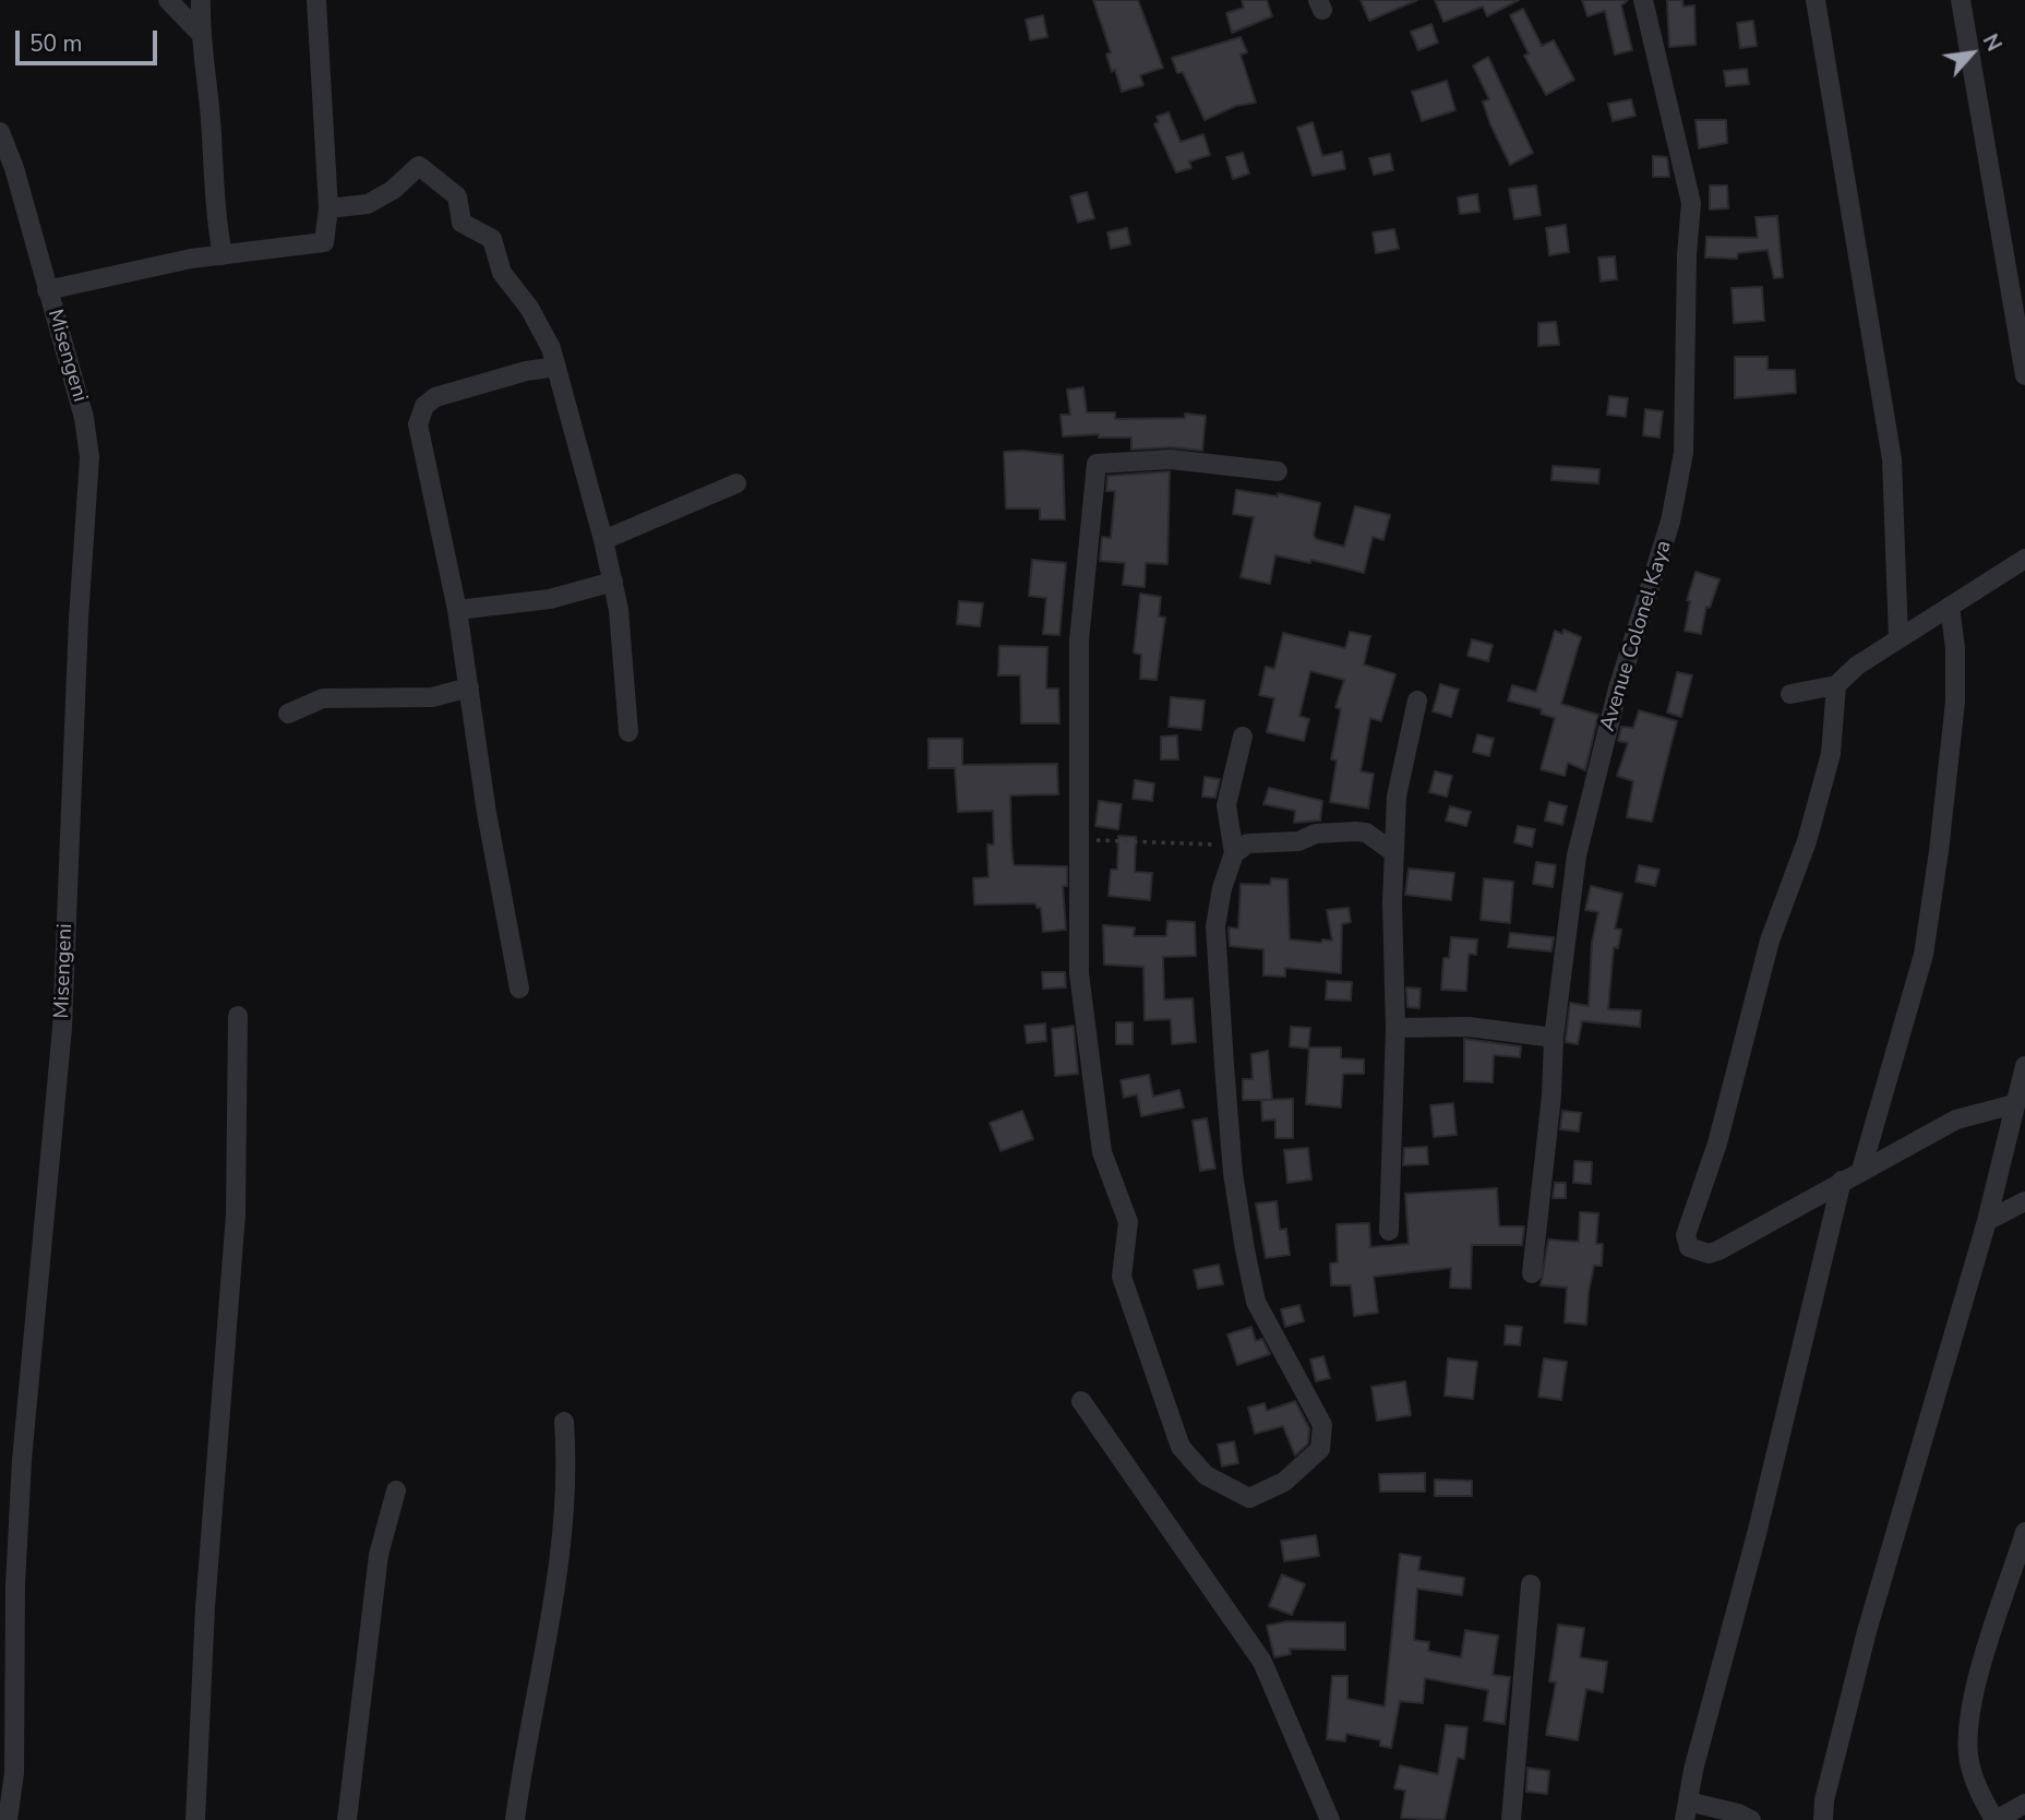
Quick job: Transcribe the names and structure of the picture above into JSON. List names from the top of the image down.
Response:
{
  "streets": {
    "street": ["Misengeni", "Avenue Colonel Kaya"]
  },
  "scale_bar": "50 m",
  "north": "top right"
}
